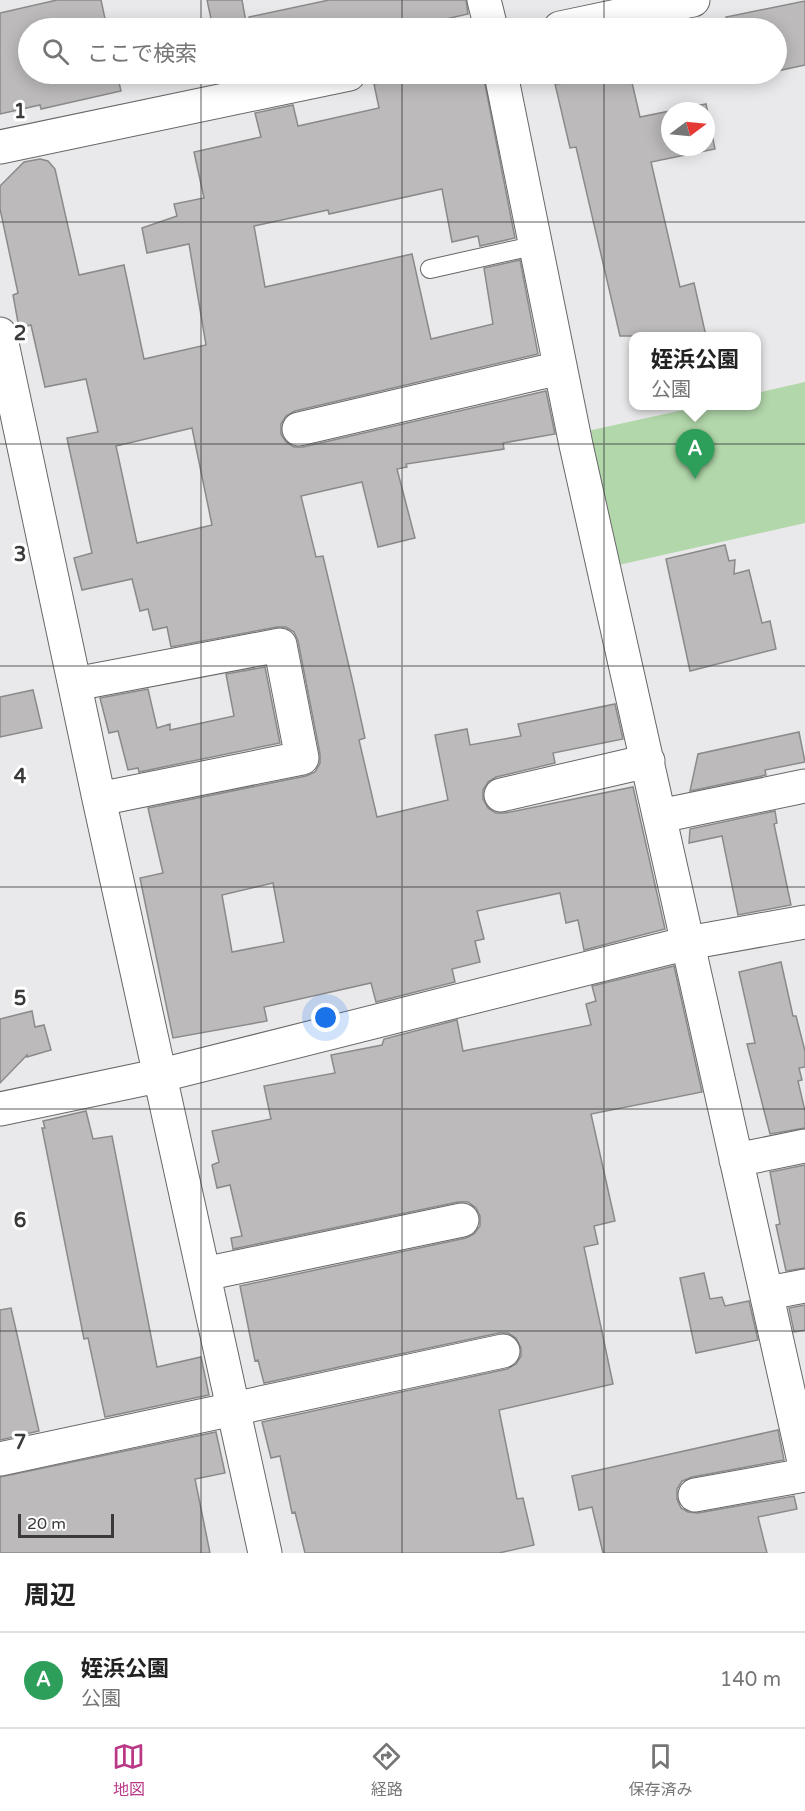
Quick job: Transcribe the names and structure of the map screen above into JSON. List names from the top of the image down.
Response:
{
  "scale_bar": "20 m",
  "north": "right",
  "page": {
    "search": "ここで検索",
    "popup": ["姪浜公園", "公園"],
    "pins": "A",
    "scale": "20 m",
    "heading": "周辺",
    "list": [
      {
        "mark": "A",
        "name": "姪浜公園",
        "note": "公園",
        "value": "140 m"
      }
    ],
    "nav": ["地図", "経路", "保存済み"]
  },
  "grid": {
    "rows": [
      "1",
      "2",
      "3",
      "4",
      "5",
      "6",
      "7"
    ]
  }
}
